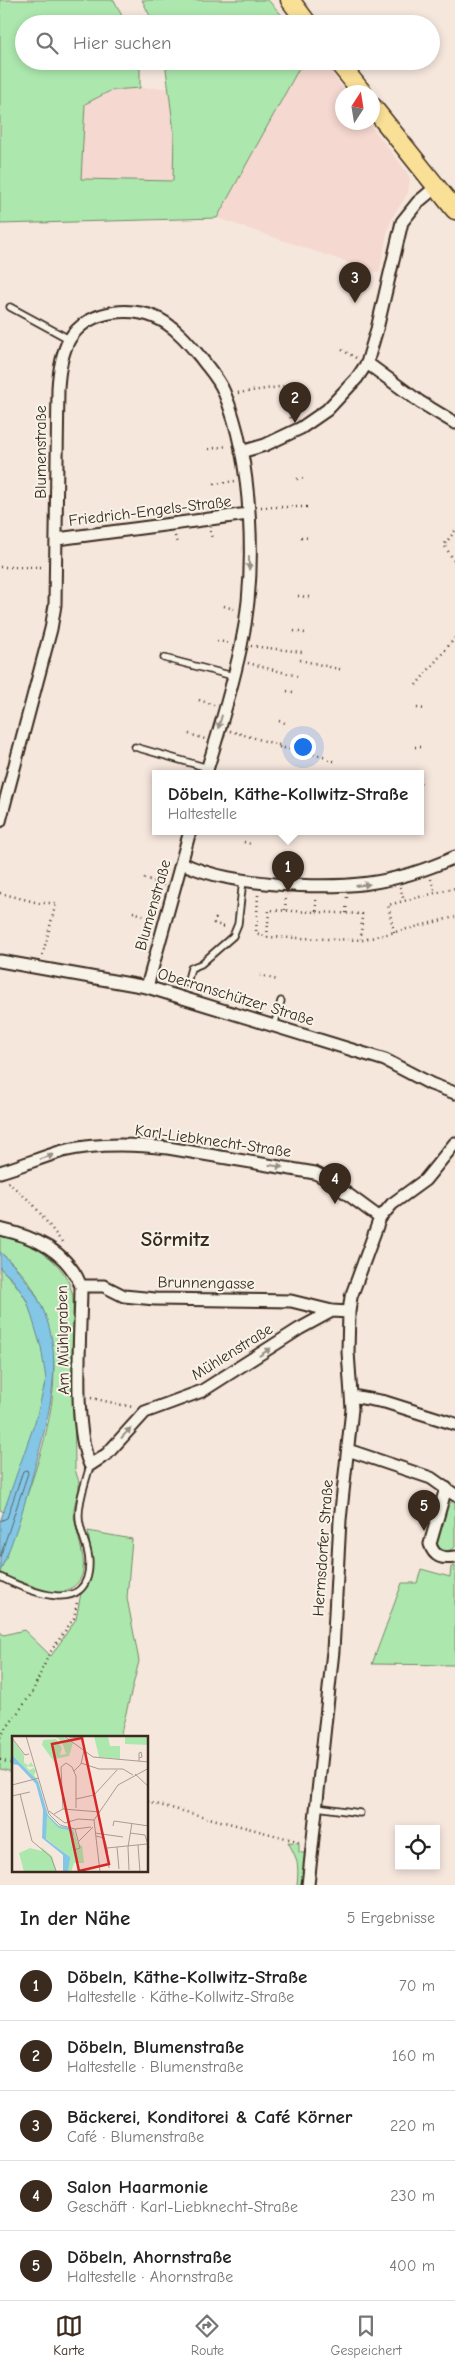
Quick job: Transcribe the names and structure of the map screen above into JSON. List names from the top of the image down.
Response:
{
  "streets": {
    "street": [
      "Blumenstraße",
      "Friedrich-Engels-Straße",
      "Oberranschützer Straße",
      "Karl-Liebknecht-Straße",
      "Brunnengasse",
      "Am Mühlgraben",
      "Mühlenstraße",
      "Hermsdorfer Straße"
    ]
  },
  "crossings": [
    ["Blumenstraße", "Friedrich-Engels-Straße"],
    ["Blumenstraße", "Oberranschützer Straße"],
    ["Karl-Liebknecht-Straße", "Hermsdorfer Straße"],
    ["Brunnengasse", "Am Mühlgraben"],
    ["Brunnengasse", "Mühlenstraße"],
    ["Am Mühlgraben", "Mühlenstraße"]
  ],
  "one_way": ["Karl-Liebknecht-Straße", "Mühlenstraße"],
  "districts": ["Sörmitz"],
  "north": "top",
  "page": {
    "search": "Hier suchen",
    "pins": [
      "3",
      "2",
      "1",
      "4",
      "5"
    ],
    "popup": ["Döbeln, Käthe-Kollwitz-Straße", "Haltestelle"],
    "heading": ["In der Nähe", "5 Ergebnisse"],
    "list": [
      {
        "mark": "1",
        "name": "Döbeln, Käthe-Kollwitz-Straße",
        "note": "Haltestelle · Käthe-Kollwitz-Straße",
        "value": "70 m"
      },
      {
        "mark": "2",
        "name": "Döbeln, Blumenstraße",
        "note": "Haltestelle · Blumenstraße",
        "value": "160 m"
      },
      {
        "mark": "3",
        "name": "Bäckerei, Konditorei & Café Körner",
        "note": "Café · Blumenstraße",
        "value": "220 m"
      },
      {
        "mark": "4",
        "name": "Salon Haarmonie",
        "note": "Geschäft · Karl-Liebknecht-Straße",
        "value": "230 m"
      },
      {
        "mark": "5",
        "name": "Döbeln, Ahornstraße",
        "note": "Haltestelle · Ahornstraße",
        "value": "400 m"
      }
    ],
    "nav": ["Karte", "Route", "Gespeichert"]
  }
}
